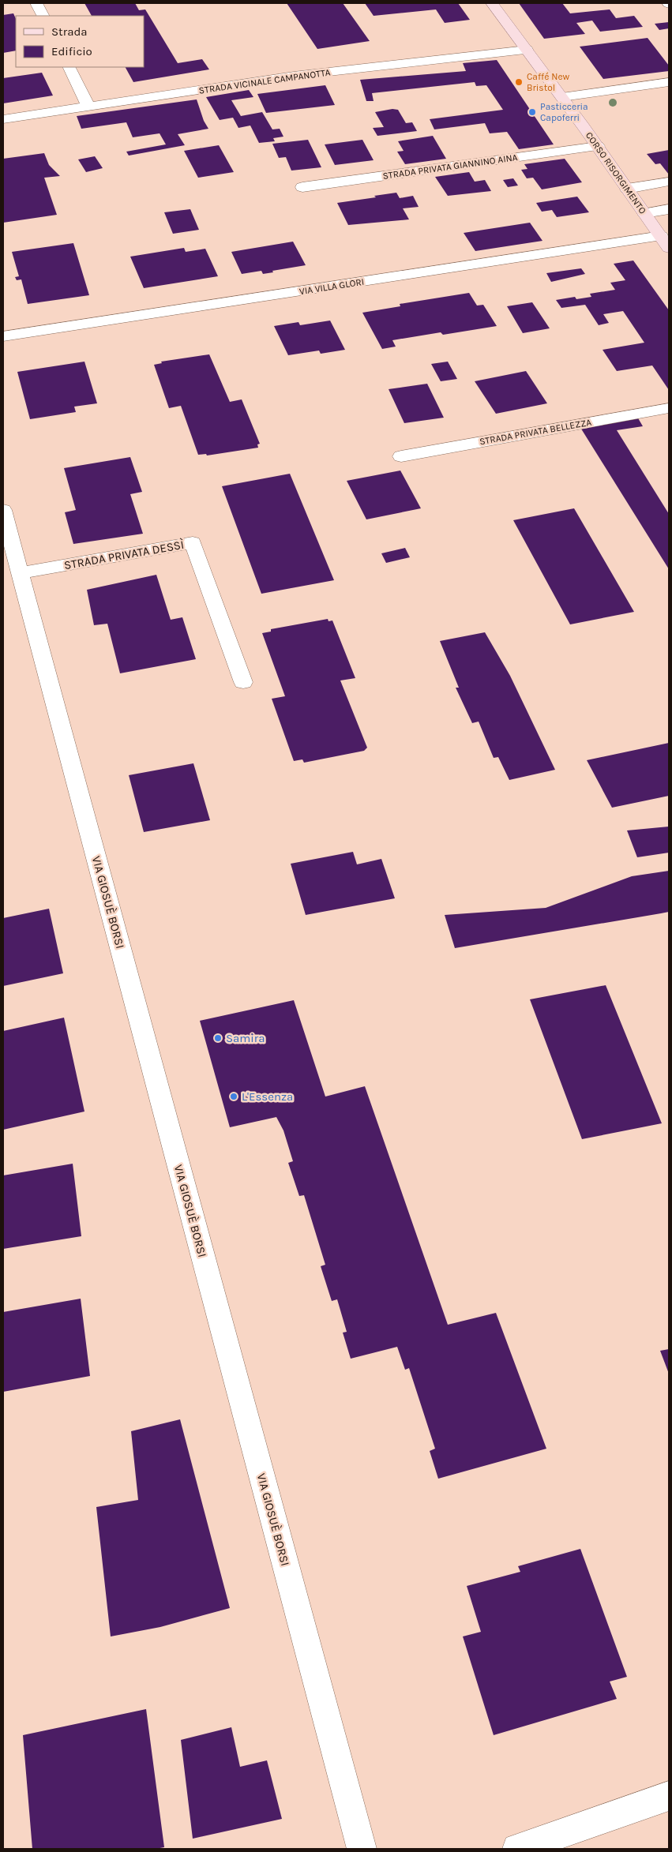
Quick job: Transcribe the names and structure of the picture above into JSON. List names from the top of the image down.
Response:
{
  "streets": {
    "main road": ["CORSO RISORGIMENTO"],
    "street": [
      "STRADA VICINALE CAMPANOTTA",
      "STRADA PRIVATA GIANNINO AINA",
      "VIA VILLA GLORI",
      "STRADA PRIVATA BELLEZZA",
      "STRADA PRIVATA DESSÌ",
      "VIA GIOSUÈ BORSI"
    ]
  },
  "crossings": [
    ["STRADA VICINALE CAMPANOTTA", "CORSO RISORGIMENTO"],
    ["STRADA PRIVATA GIANNINO AINA", "CORSO RISORGIMENTO"],
    ["CORSO RISORGIMENTO", "VIA VILLA GLORI"],
    ["STRADA PRIVATA DESSÌ", "VIA GIOSUÈ BORSI"]
  ],
  "places": [
    "Caffé New Bristol",
    "Pasticceria Capoferri",
    "Samira",
    "L'Essenza"
  ],
  "legend": ["Strada", "Edificio"]
}
